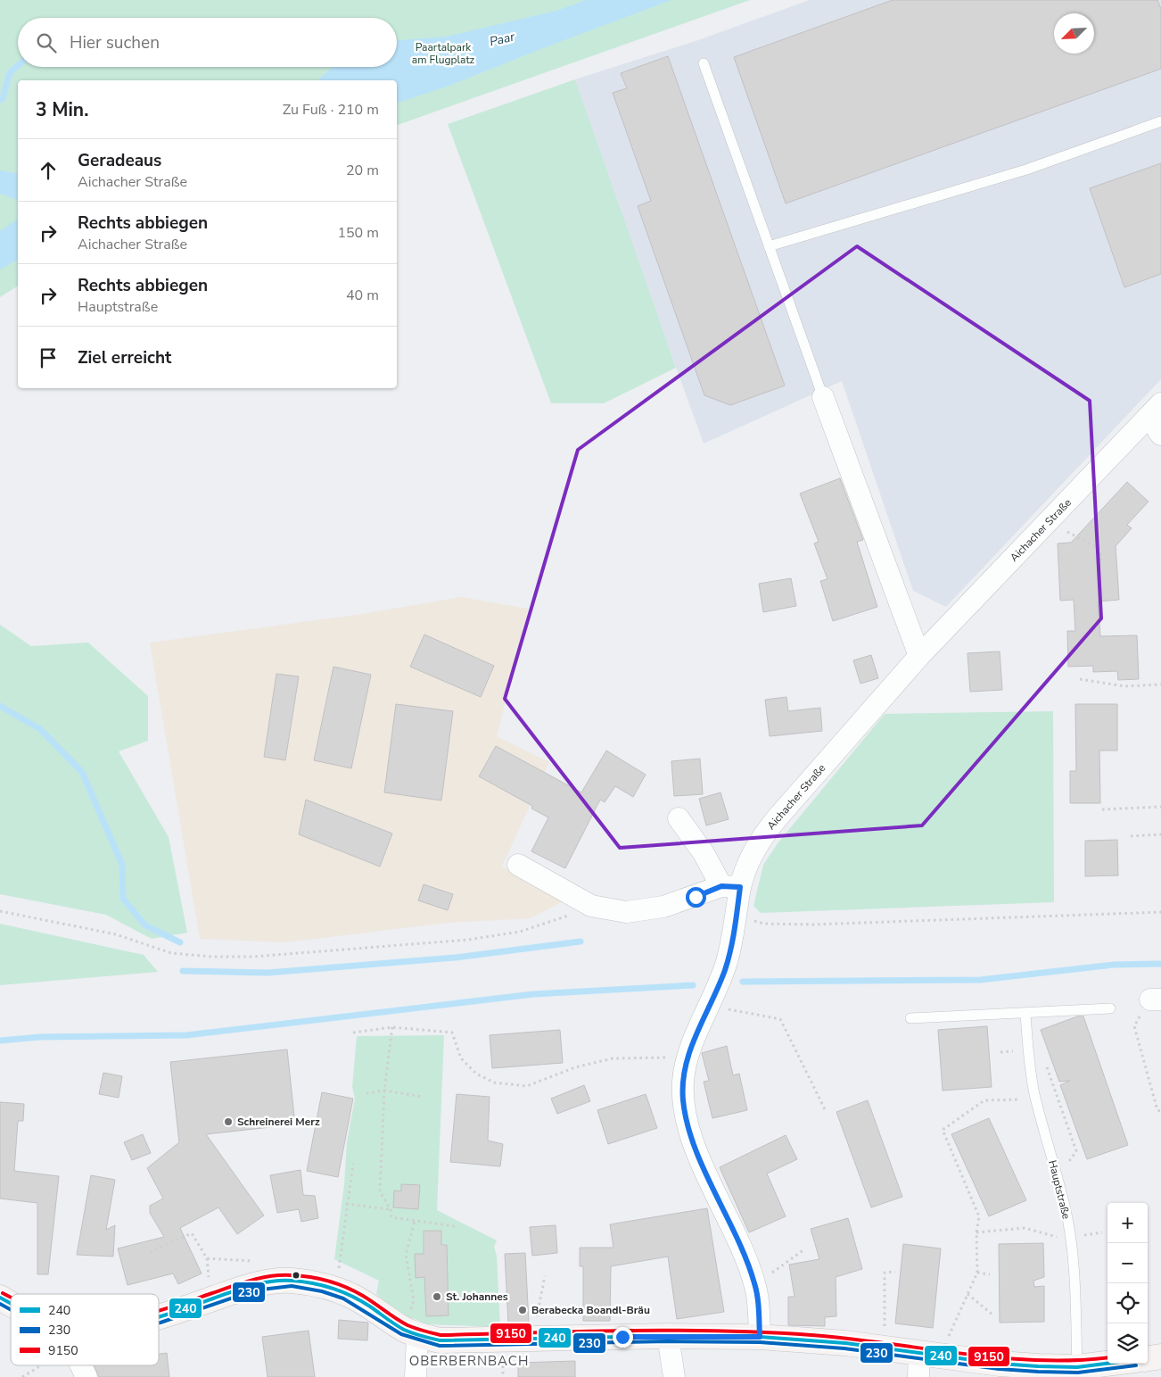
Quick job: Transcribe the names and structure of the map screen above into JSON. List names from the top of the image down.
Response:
{
  "streets": {
    "street": ["Aichacher Straße"],
    "lane": ["Hauptstraße"]
  },
  "districts": ["OBERBERNBACH"],
  "water": ["Paar"],
  "parks": ["Paartalpark am Flugplatz"],
  "places": ["Schreinerei Merz", "St. Johannes", "Berabecka Boandl-Bräu"],
  "lines": ["transit line 9150", "transit line 240", "transit line 230"],
  "legend": ["240", "230", "9150"],
  "north": "bottom left",
  "page": {
    "search": "Hier suchen",
    "heading": ["3 Min.", "Zu Fuß · 210 m"],
    "list": [
      ["Geradeaus", "Aichacher Straße", "20 m"],
      ["Rechts abbiegen", "Aichacher Straße", "150 m"],
      ["Rechts abbiegen", "Hauptstraße", "40 m"],
      "Ziel erreicht"
    ],
    "map_buttons": ["+", "−"]
  }
}
